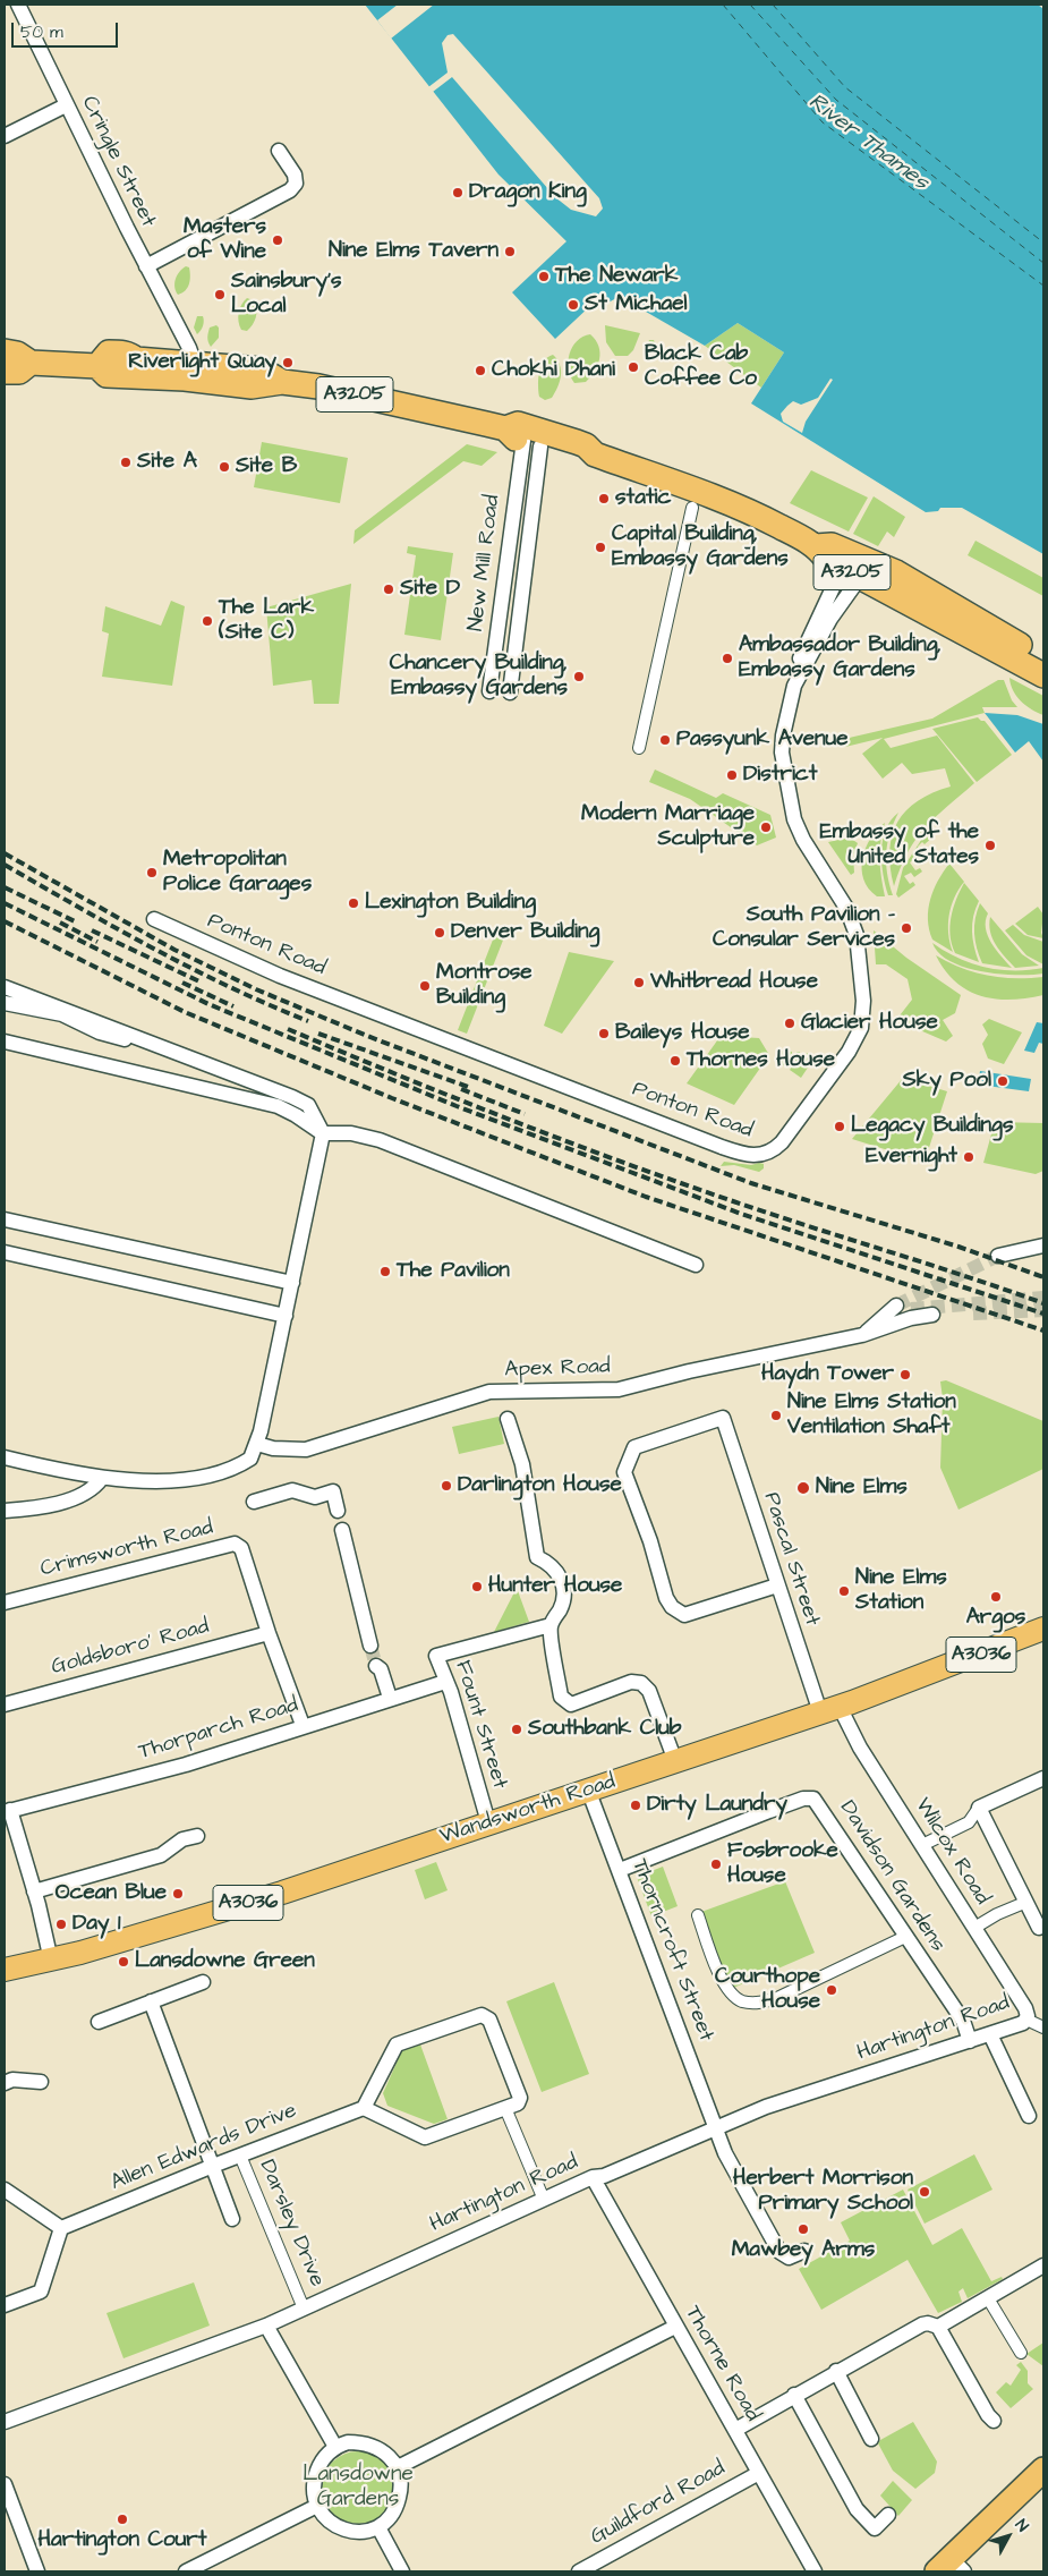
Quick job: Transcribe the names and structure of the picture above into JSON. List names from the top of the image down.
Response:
{
  "streets": {
    "highway": ["A3205"],
    "main road": ["A3036", "Wandsworth Road"],
    "street": [
      "Cringle Street",
      "New Mill Road",
      "Ponton Road",
      "Apex Road",
      "Crimsworth Road",
      "Pascal Street",
      "Goldsboro' Road",
      "Fount Street",
      "Thorparch Road",
      "Wilcox Road",
      "Davidson Gardens",
      "Thorncroft Street",
      "Hartington Road",
      "Allen Edwards Drive",
      "Darsley Drive",
      "Thorne Road",
      "Guildford Road"
    ]
  },
  "crossings": [
    ["Cringle Street", "A3205"],
    ["A3205", "New Mill Road"],
    ["A3205", "Ponton Road"],
    ["Crimsworth Road", "Goldsboro' Road"],
    ["Crimsworth Road", "Thorparch Road"],
    ["Pascal Street", "Wandsworth Road"],
    ["Pascal Street", "Wilcox Road"],
    ["Fount Street", "Thorparch Road"],
    ["Fount Street", "Wandsworth Road"],
    ["Wandsworth Road", "Wilcox Road"],
    ["Wandsworth Road", "Thorncroft Street"],
    ["Wilcox Road", "Hartington Road"],
    ["Davidson Gardens", "Thorncroft Street"],
    ["Davidson Gardens", "Hartington Road"],
    ["Thorncroft Street", "Hartington Road"],
    ["Hartington Road", "Darsley Drive"],
    ["Hartington Road", "Thorne Road"],
    ["Allen Edwards Drive", "Darsley Drive"],
    ["Thorne Road", "Guildford Road"]
  ],
  "water": ["River Thames"],
  "parks": ["Lansdowne Gardens"],
  "places": [
    "Dragon King",
    "Masters of Wine",
    "Nine Elms Tavern",
    "The Newark",
    "Sainsbury's Local",
    "St Michael",
    "Riverlight Quay",
    "Black Cab Coffee Co",
    "Chokhi Dhani",
    "Site A",
    "Site B",
    "static",
    "Capital Building, Embassy Gardens",
    "Site D",
    "The Lark (Site C)",
    "Ambassador Building, Embassy Gardens",
    "Chancery Building, Embassy Gardens",
    "Passyunk Avenue",
    "District",
    "Modern Marriage Sculpture",
    "Embassy of the United States",
    "Metropolitan Police Garages",
    "Lexington Building",
    "South Pavilion - Consular Services",
    "Denver Building",
    "Whitbread House",
    "Montrose Building",
    "Glacier House",
    "Baileys House",
    "Thornes House",
    "Sky Pool",
    "Legacy Buildings",
    "Evernight",
    "The Pavilion",
    "Haydn Tower",
    "Nine Elms Station Ventilation Shaft",
    "Darlington House",
    "Nine Elms",
    "Hunter House",
    "Nine Elms Station",
    "Argos",
    "Southbank Club",
    "Dirty Laundry",
    "Fosbrooke House",
    "Ocean Blue",
    "Day 1",
    "Lansdowne Green",
    "Courthope House",
    "Herbert Morrison Primary School",
    "Mawbey Arms",
    "Hartington Court"
  ],
  "scale_bar": "50 m",
  "north": "top right"
}
